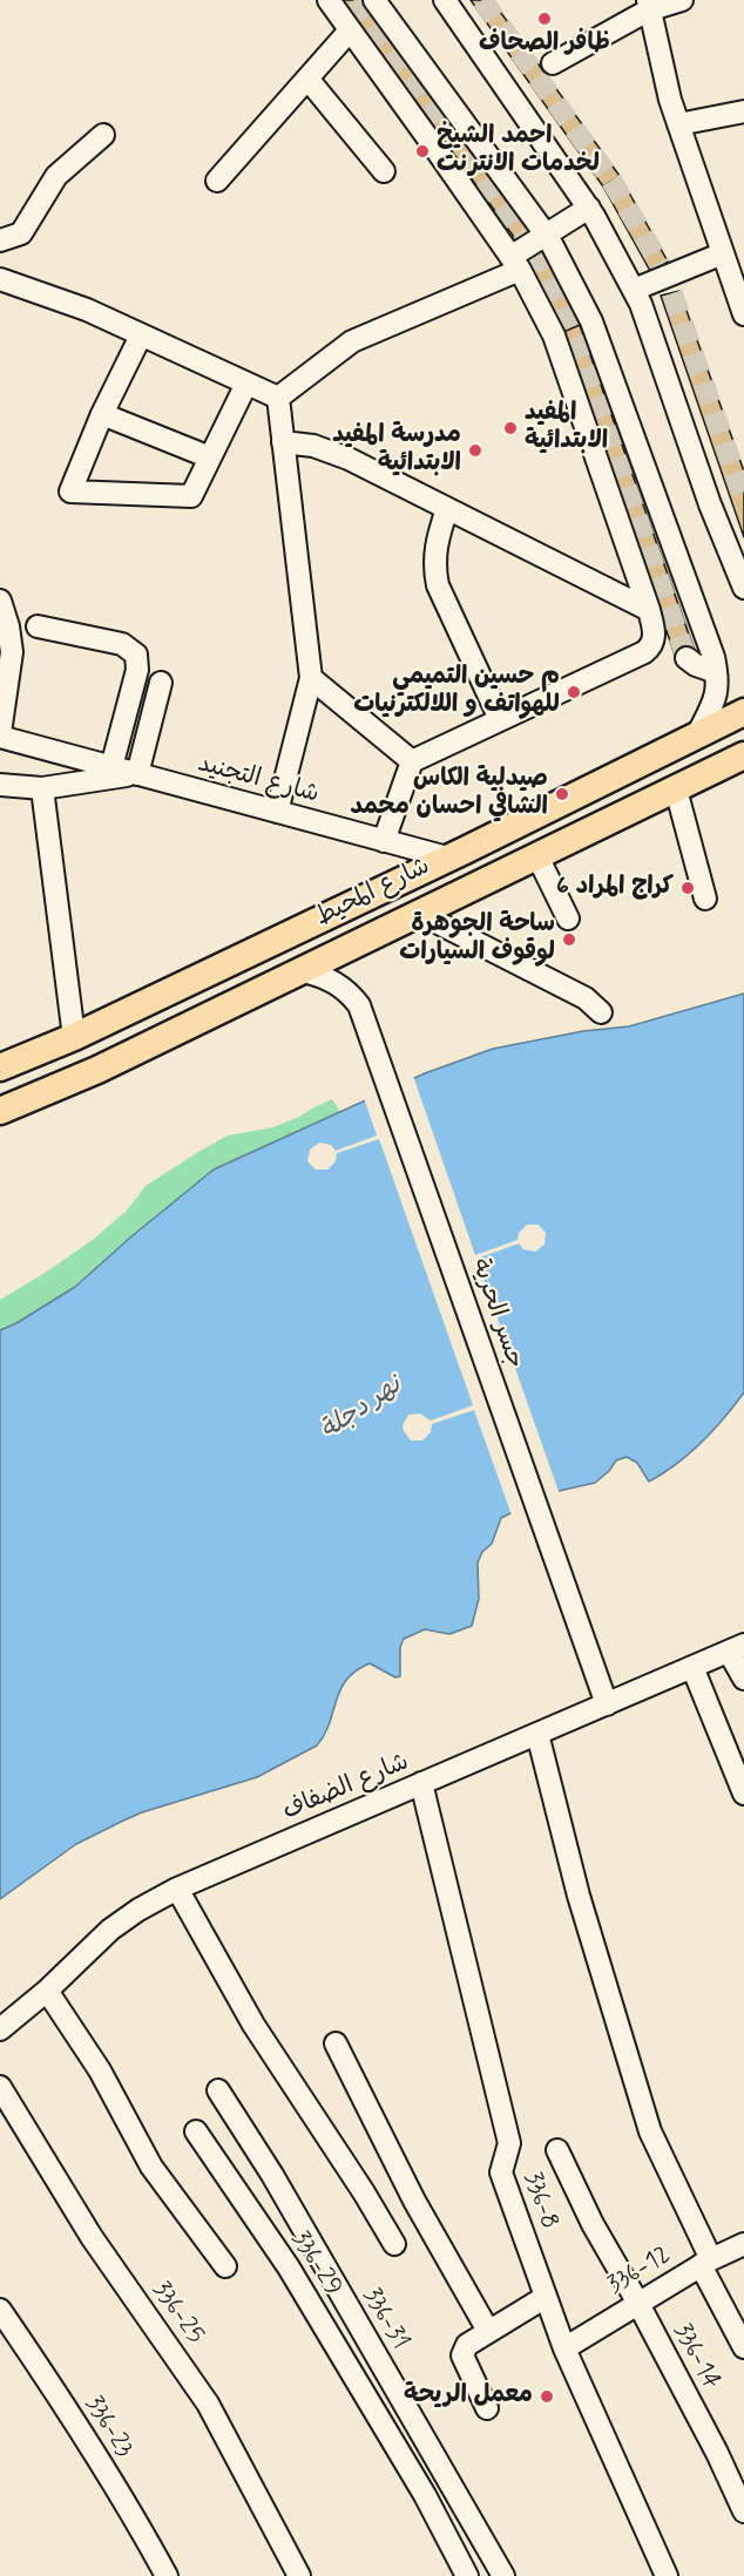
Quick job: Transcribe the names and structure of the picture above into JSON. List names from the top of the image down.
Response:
{
  "streets": {
    "main road": ["شارع المحيط"],
    "street": [
      "شارع التجنيد",
      "جسر الحرية",
      "شارع الضفاف",
      "336-8",
      "336-29",
      "336-12",
      "336-25",
      "336-31",
      "336-14",
      "336-23"
    ]
  },
  "crossings": [
    ["شارع التجنيد", "شارع المحيط"],
    ["شارع المحيط", "جسر الحرية"],
    ["جسر الحرية", "شارع الضفاف"],
    ["شارع الضفاف", "336-8"],
    ["336-8", "336-12"],
    ["336-12", "336-14"]
  ],
  "water": ["نهر دجلة"],
  "places": [
    "ظافر الصحاف",
    "احمد الشيخ لخدمات الانترنت",
    "المفيد الابتدائية",
    "مدرسة المفيد الابتدائية",
    "م حسين التميمي للهواتف و اللالكترنيات",
    "صيدلية الكاس الشافي احسان محمد",
    "كراج المراد 6",
    "ساحة الجوهرة لوقوف السيارات",
    "معمل الريحة"
  ]
}
